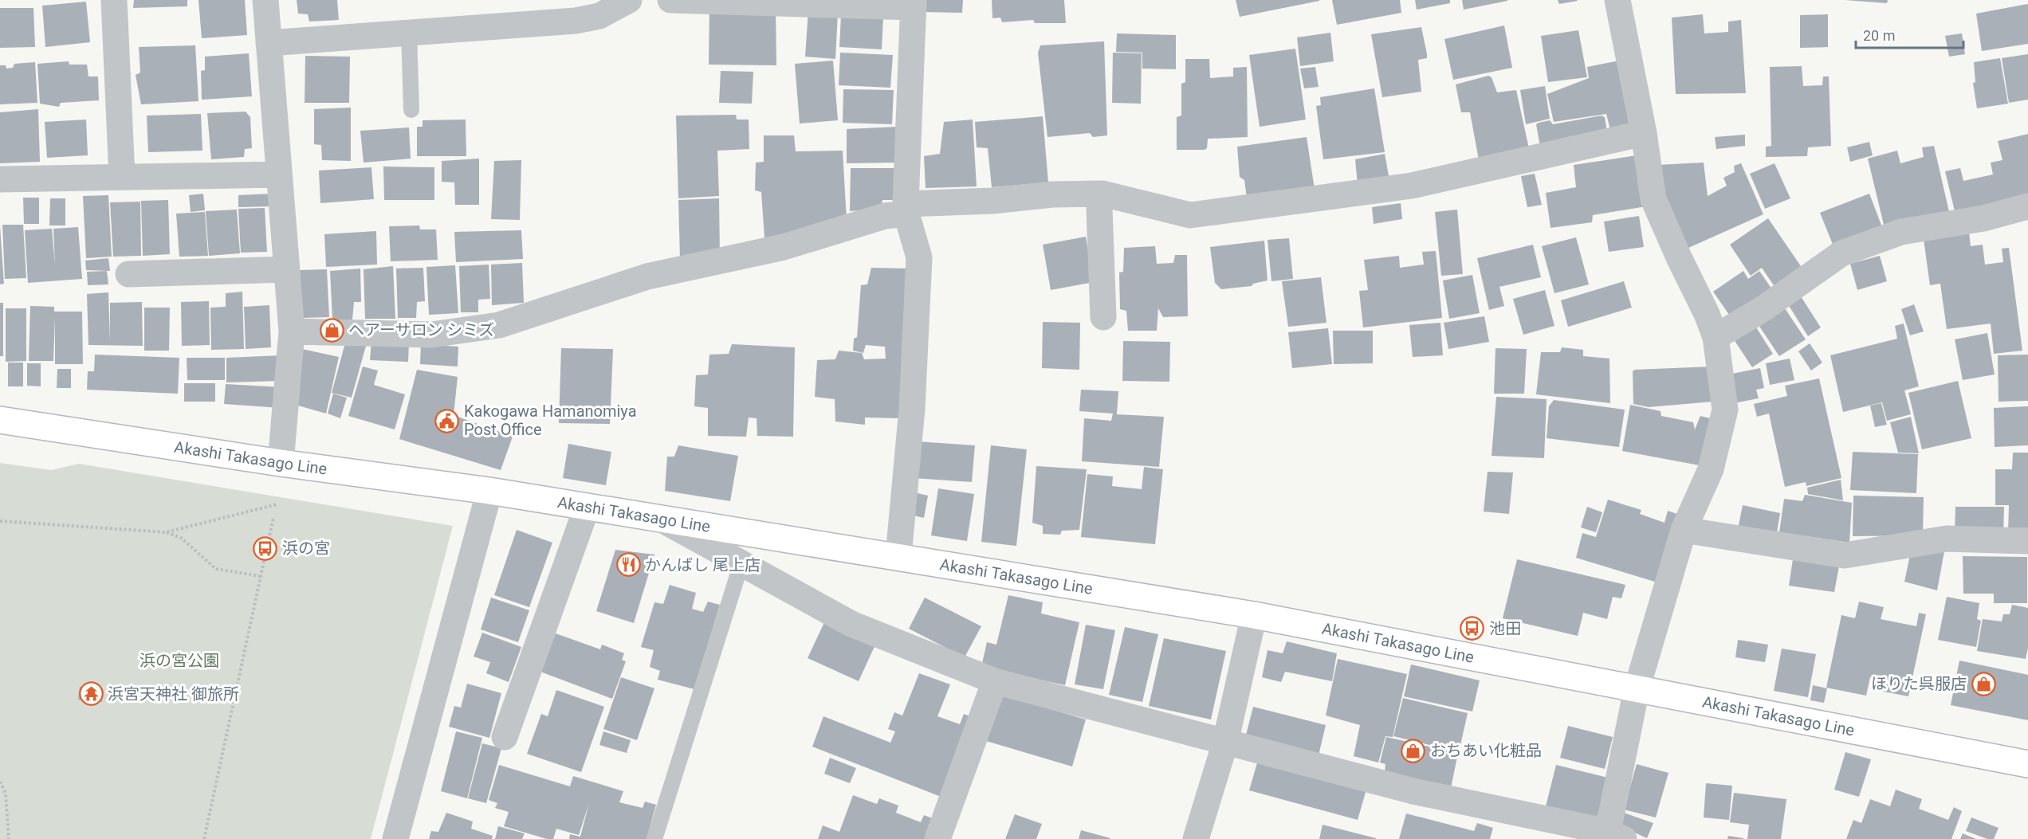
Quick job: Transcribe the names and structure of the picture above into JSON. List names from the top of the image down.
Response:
{
  "streets": {
    "main road": ["Akashi Takasago Line"]
  },
  "parks": ["浜の宮公園"],
  "places": {
    "shop": ["ヘアーサロン シミズ", "ほりた呉服店", "おちあい化粧品"],
    "public building": ["Kakogawa Hamanomiya Post Office"],
    "bus stop": ["浜の宮", "池田"],
    "restaurant": ["かんばし 尾上店"],
    "temple": ["浜宮天神社 御旅所"]
  },
  "scale_bar": "20 m"
}
